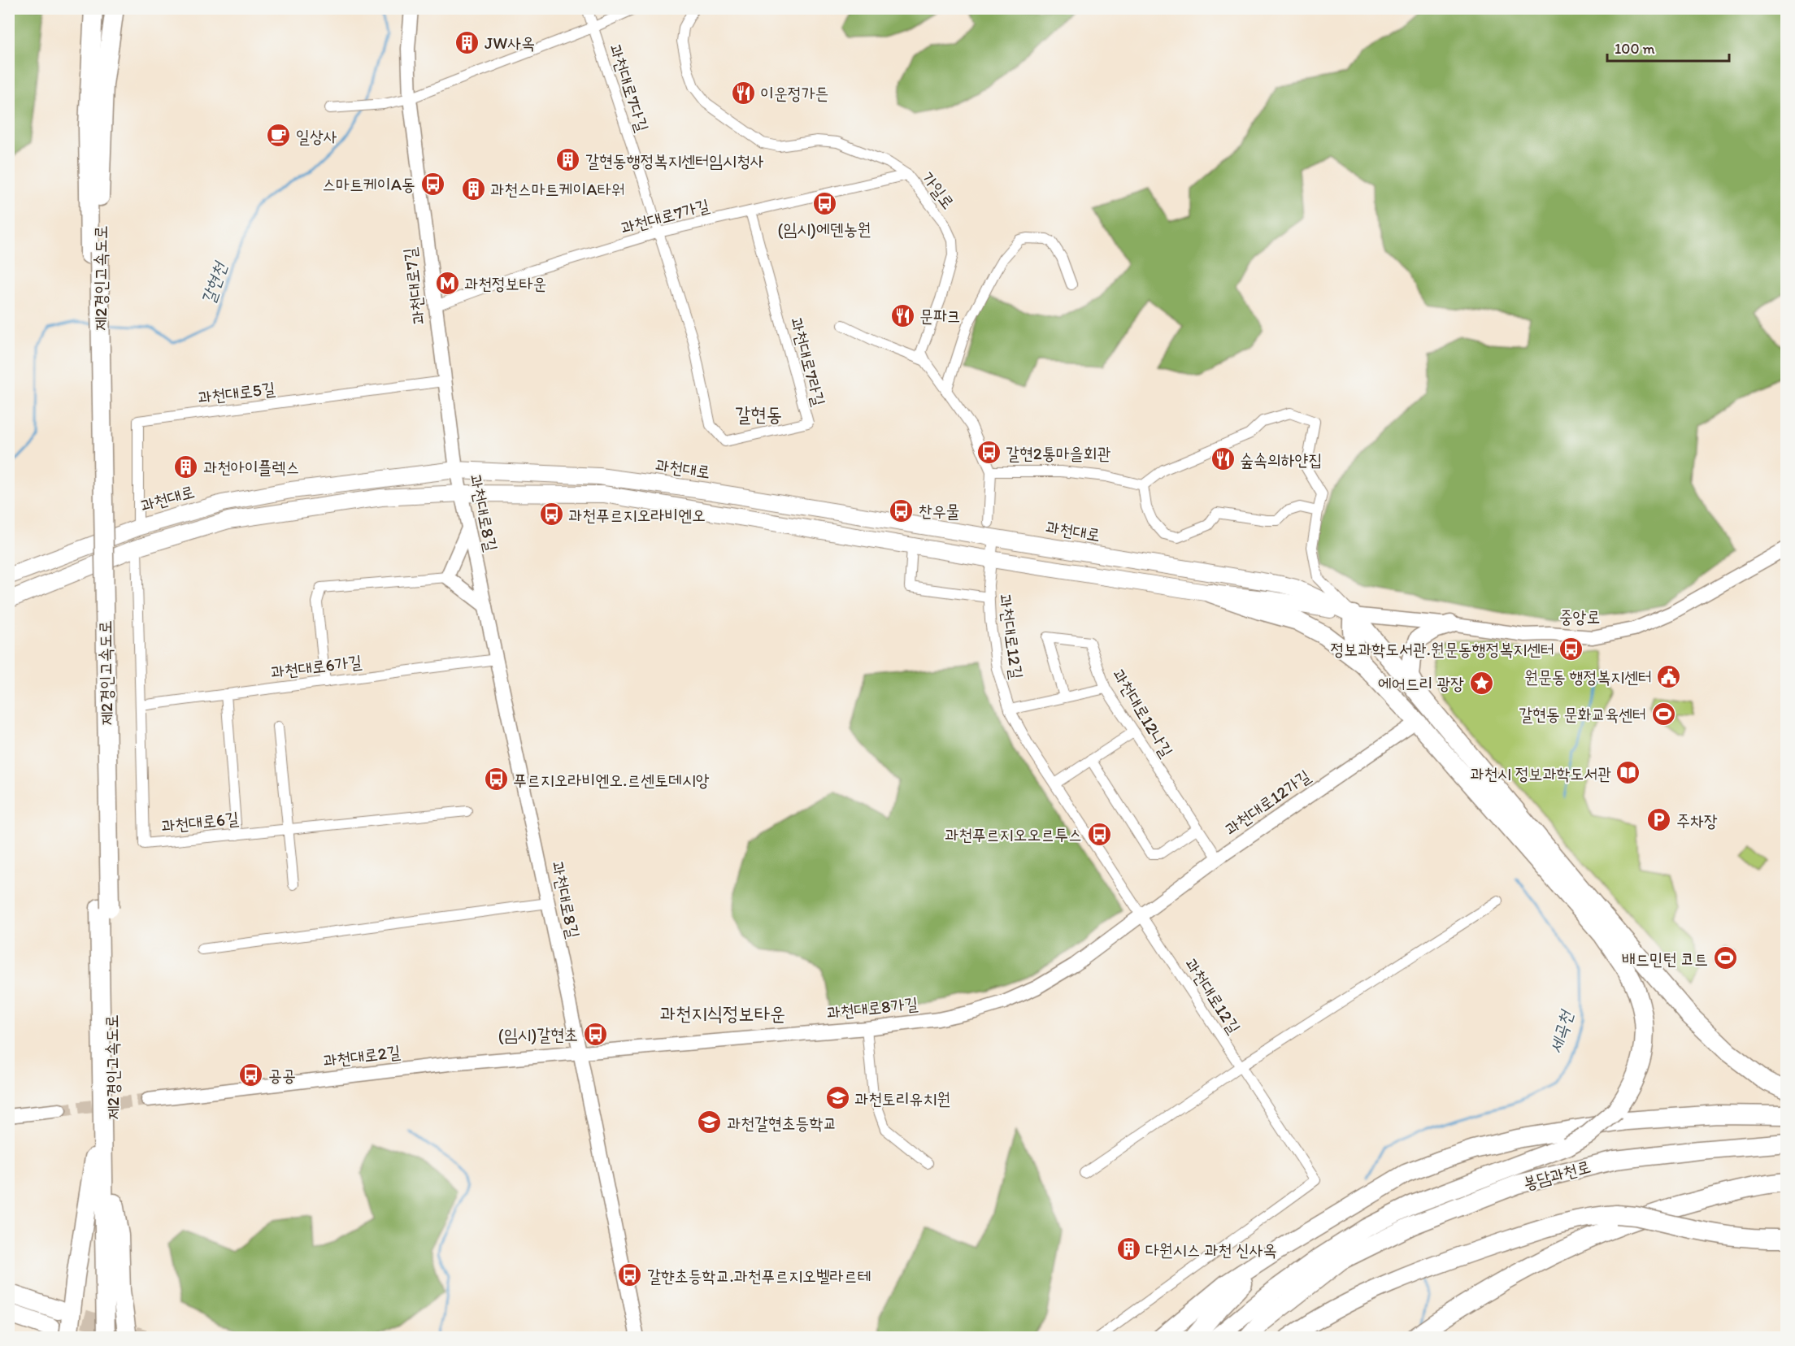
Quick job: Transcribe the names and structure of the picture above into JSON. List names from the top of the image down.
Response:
{
  "streets": {
    "highway": ["제2경인고속도로", "봉담과천로"],
    "main road": ["과천대로"],
    "street": [
      "과천대로7다길",
      "가일로",
      "과천대로7가길",
      "과천대로7길",
      "과천대로7라길",
      "과천대로5길",
      "과천대로8길",
      "중앙로",
      "과천대로12길",
      "과천대로6가길",
      "과천대로12나길",
      "과천대로12가길",
      "과천대로6길",
      "과천대로8가길",
      "과천대로2길"
    ]
  },
  "crossings": [
    ["과천대로7다길", "과천대로7가길"],
    ["과천대로7다길", "과천대로7라길"],
    ["가일로", "과천대로7가길"],
    ["과천대로7가길", "과천대로7길"],
    ["과천대로7가길", "과천대로7라길"],
    ["과천대로7길", "과천대로5길"],
    ["과천대로7길", "과천대로"],
    ["과천대로7길", "과천대로8길"],
    ["과천대로5길", "과천대로"],
    ["과천대로", "과천대로8길"],
    ["과천대로", "중앙로"],
    ["과천대로", "과천대로12길"],
    ["과천대로8길", "과천대로6가길"],
    ["과천대로8길", "과천대로8가길"],
    ["과천대로8길", "과천대로2길"],
    ["과천대로12길", "과천대로12가길"],
    ["과천대로12길", "과천대로8가길"],
    ["과천대로6가길", "과천대로6길"],
    ["과천대로12나길", "과천대로12가길"],
    ["과천대로12가길", "과천대로8가길"],
    ["과천대로8가길", "과천대로2길"]
  ],
  "districts": ["갈현동", "과천지식정보타운"],
  "water": ["갈현천", "세곡천"],
  "places": {
    "building": [
      "JW사옥",
      "갈현동행정복지센터임시청사",
      "과천스마트케이A타워",
      "과천아이플렉스",
      "다원시스 과천 신사옥"
    ],
    "restaurant": ["이운정가든", "문파크", "숲속의하얀집"],
    "cafe": ["일상사"],
    "bus stop": [
      "스마트케이A동",
      "(임시)에덴농원",
      "갈현2통마을회관",
      "찬우물",
      "과천푸르지오라비엔오",
      "정보과학도서관.원문동행정복지센터",
      "푸르지오라비엔오.르센토데시앙",
      "과천푸르지오오르투스",
      "(임시)갈현초",
      "공공",
      "갈햔초등학교.과천푸르지오벨라르테"
    ],
    "metro station": ["과천정보타운"],
    "public building": ["원문동 행정복지센터"],
    "place": ["에어드리 광장"],
    "sports": ["갈현동 문화교육센터", "배드민턴 코트"],
    "library": ["과천시 정보과학도서관"],
    "parking": ["주차장"],
    "school or university": ["과천토리유치원", "과천갈현초등학교"]
  },
  "scale_bar": "100 m"
}
